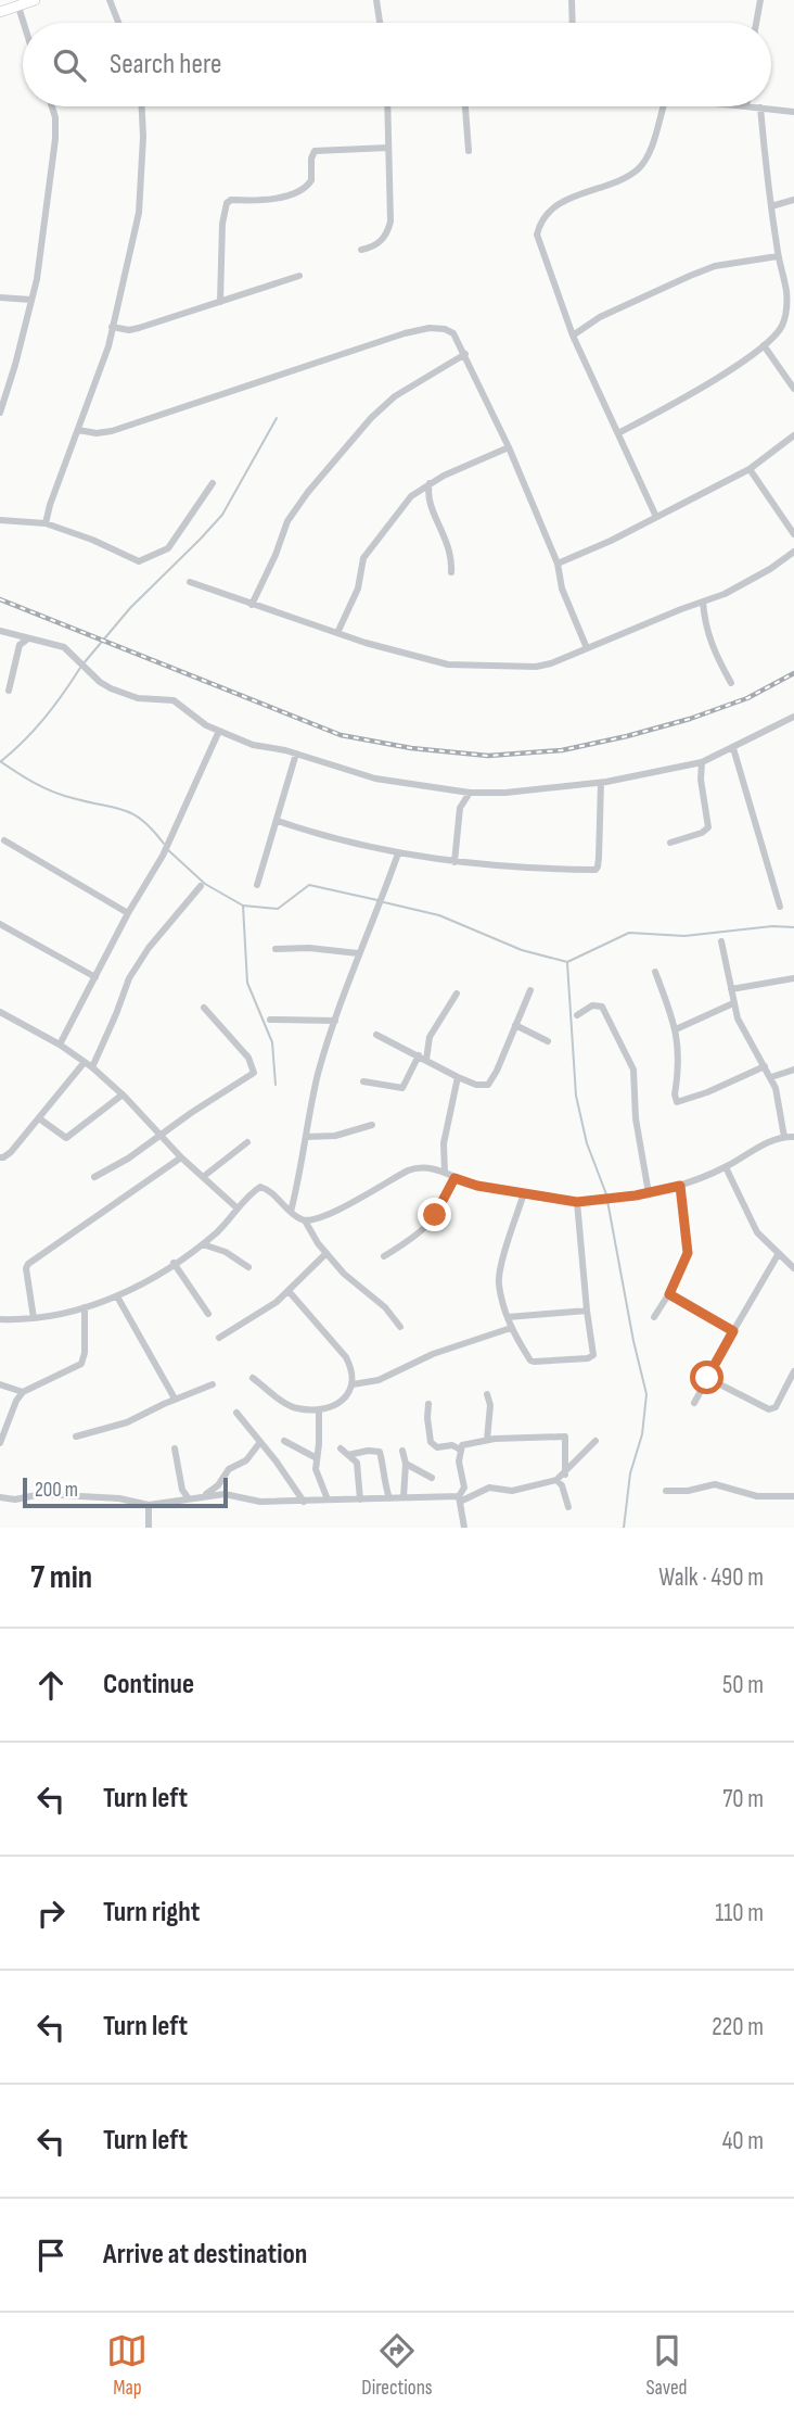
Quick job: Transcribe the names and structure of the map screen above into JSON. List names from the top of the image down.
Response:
{
  "scale_bar": "200 m",
  "page": {
    "search": "Search here",
    "scale": "200 m",
    "heading": ["7 min", "Walk · 490 m"],
    "list": [
      ["Continue", "50 m"],
      ["Turn left", "70 m"],
      ["Turn right", "110 m"],
      ["Turn left", "220 m"],
      ["Turn left", "40 m"],
      "Arrive at destination"
    ],
    "nav": ["Map", "Directions", "Saved"]
  }
}
